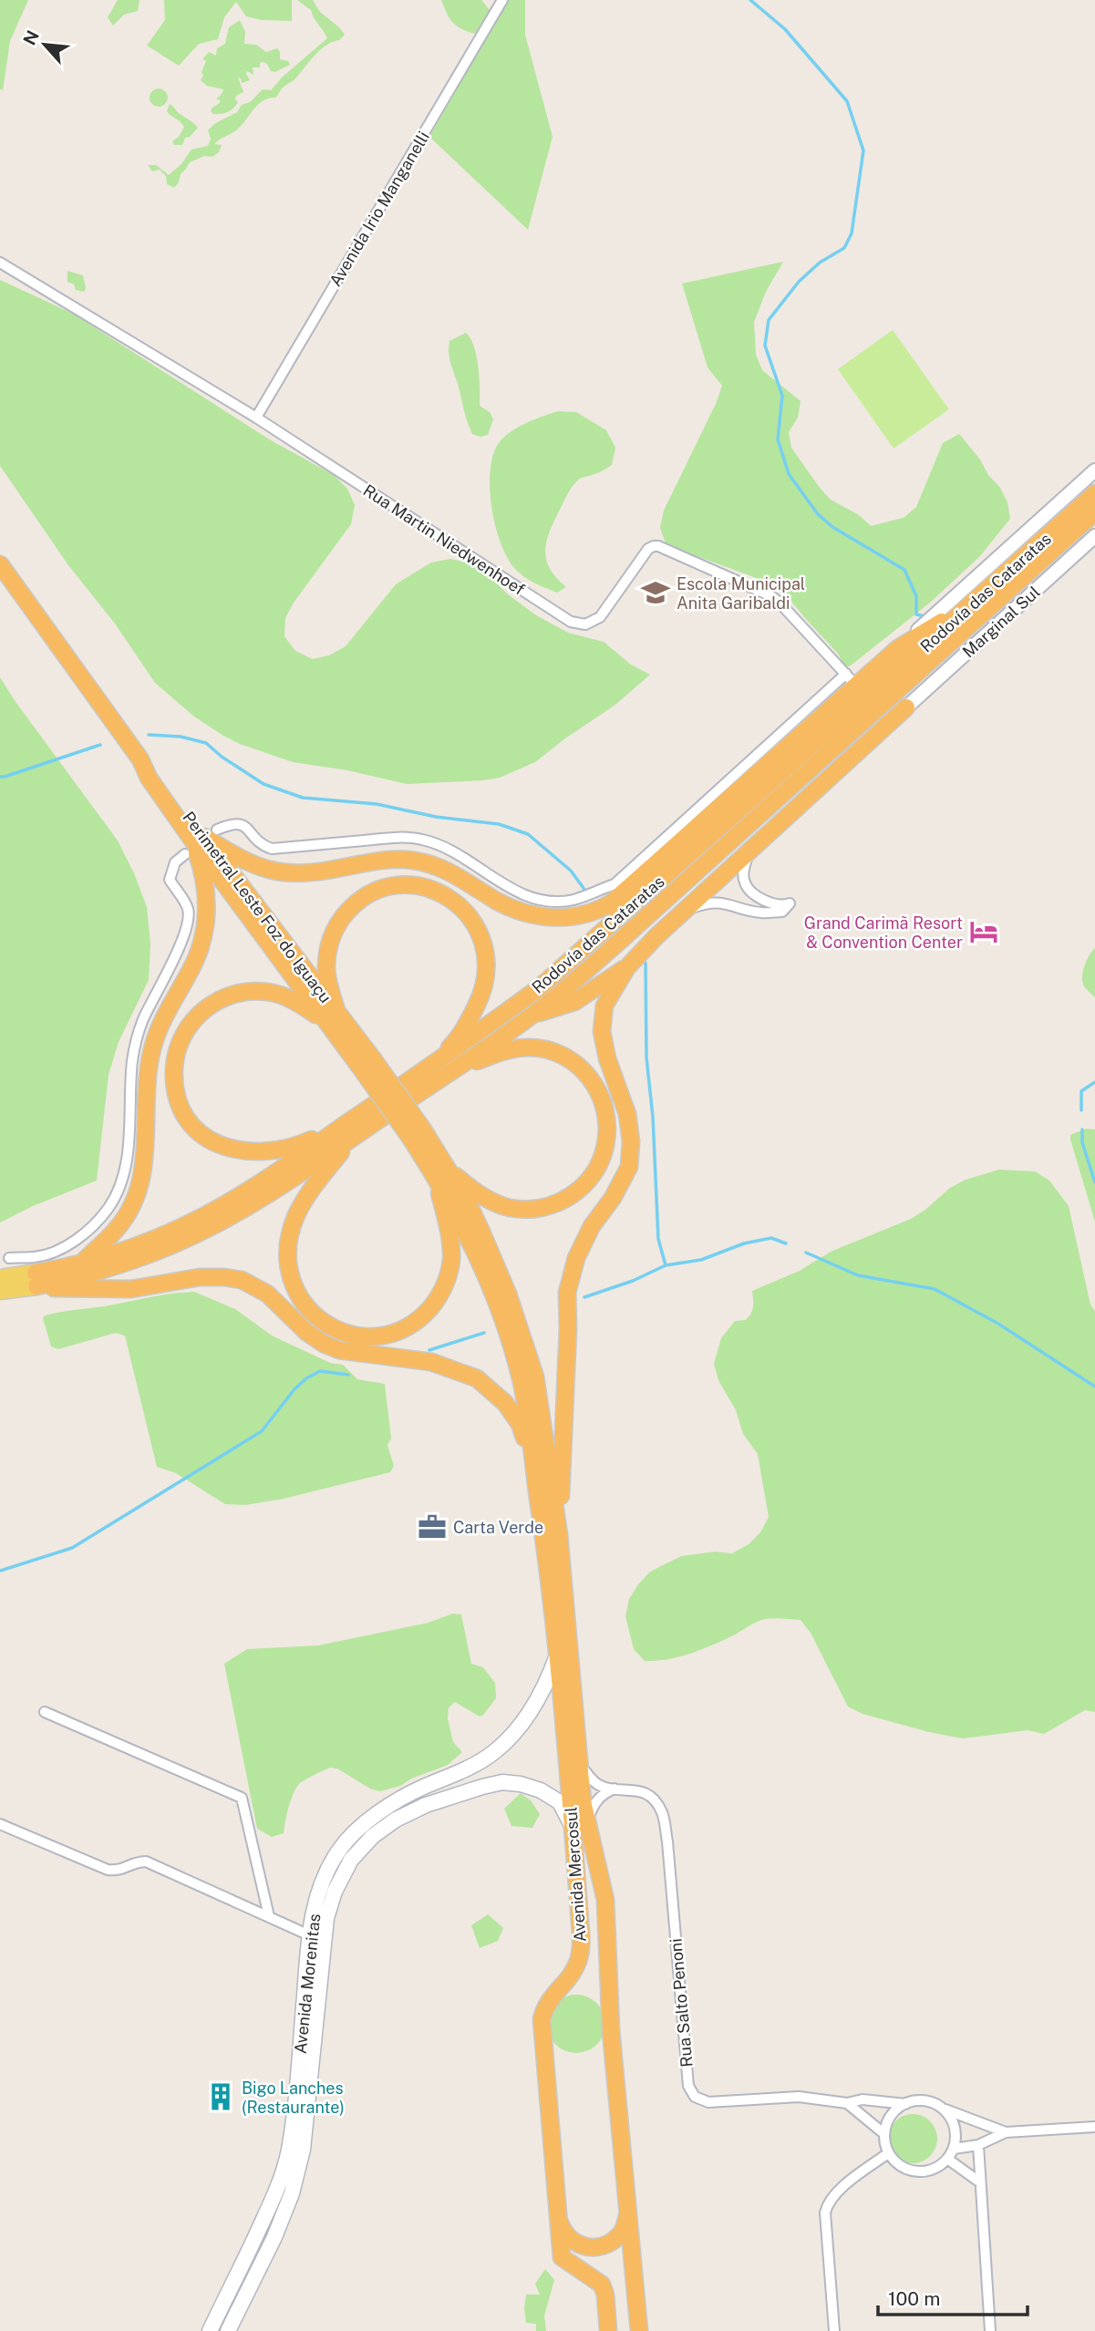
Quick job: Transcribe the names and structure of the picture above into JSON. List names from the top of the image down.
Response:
{
  "streets": {
    "highway": ["Rodovía das Cataratas", "Perimetral Leste Foz do Iguaçu", "Avenida Mercosul"],
    "main road": ["Avenida Morenitas"],
    "street": [
      "Avenida Irio Manganelli",
      "Rua Martin Niedwenhoef",
      "Marginal Sul",
      "Rua Salto Penoni"
    ]
  },
  "crossings": [
    ["Avenida Irio Manganelli", "Rua Martin Niedwenhoef"],
    ["Avenida Mercosul", "Avenida Morenitas"],
    ["Avenida Mercosul", "Rua Salto Penoni"]
  ],
  "places": {
    "school or university": ["Escola Municipal Anita Garibaldi"],
    "hotel": ["Grand Carimã Resort & Convention Center"],
    "office": ["Carta Verde"],
    "building": ["Bigo Lanches (Restaurante)"]
  },
  "scale_bar": "100 m",
  "north": "top left"
}
